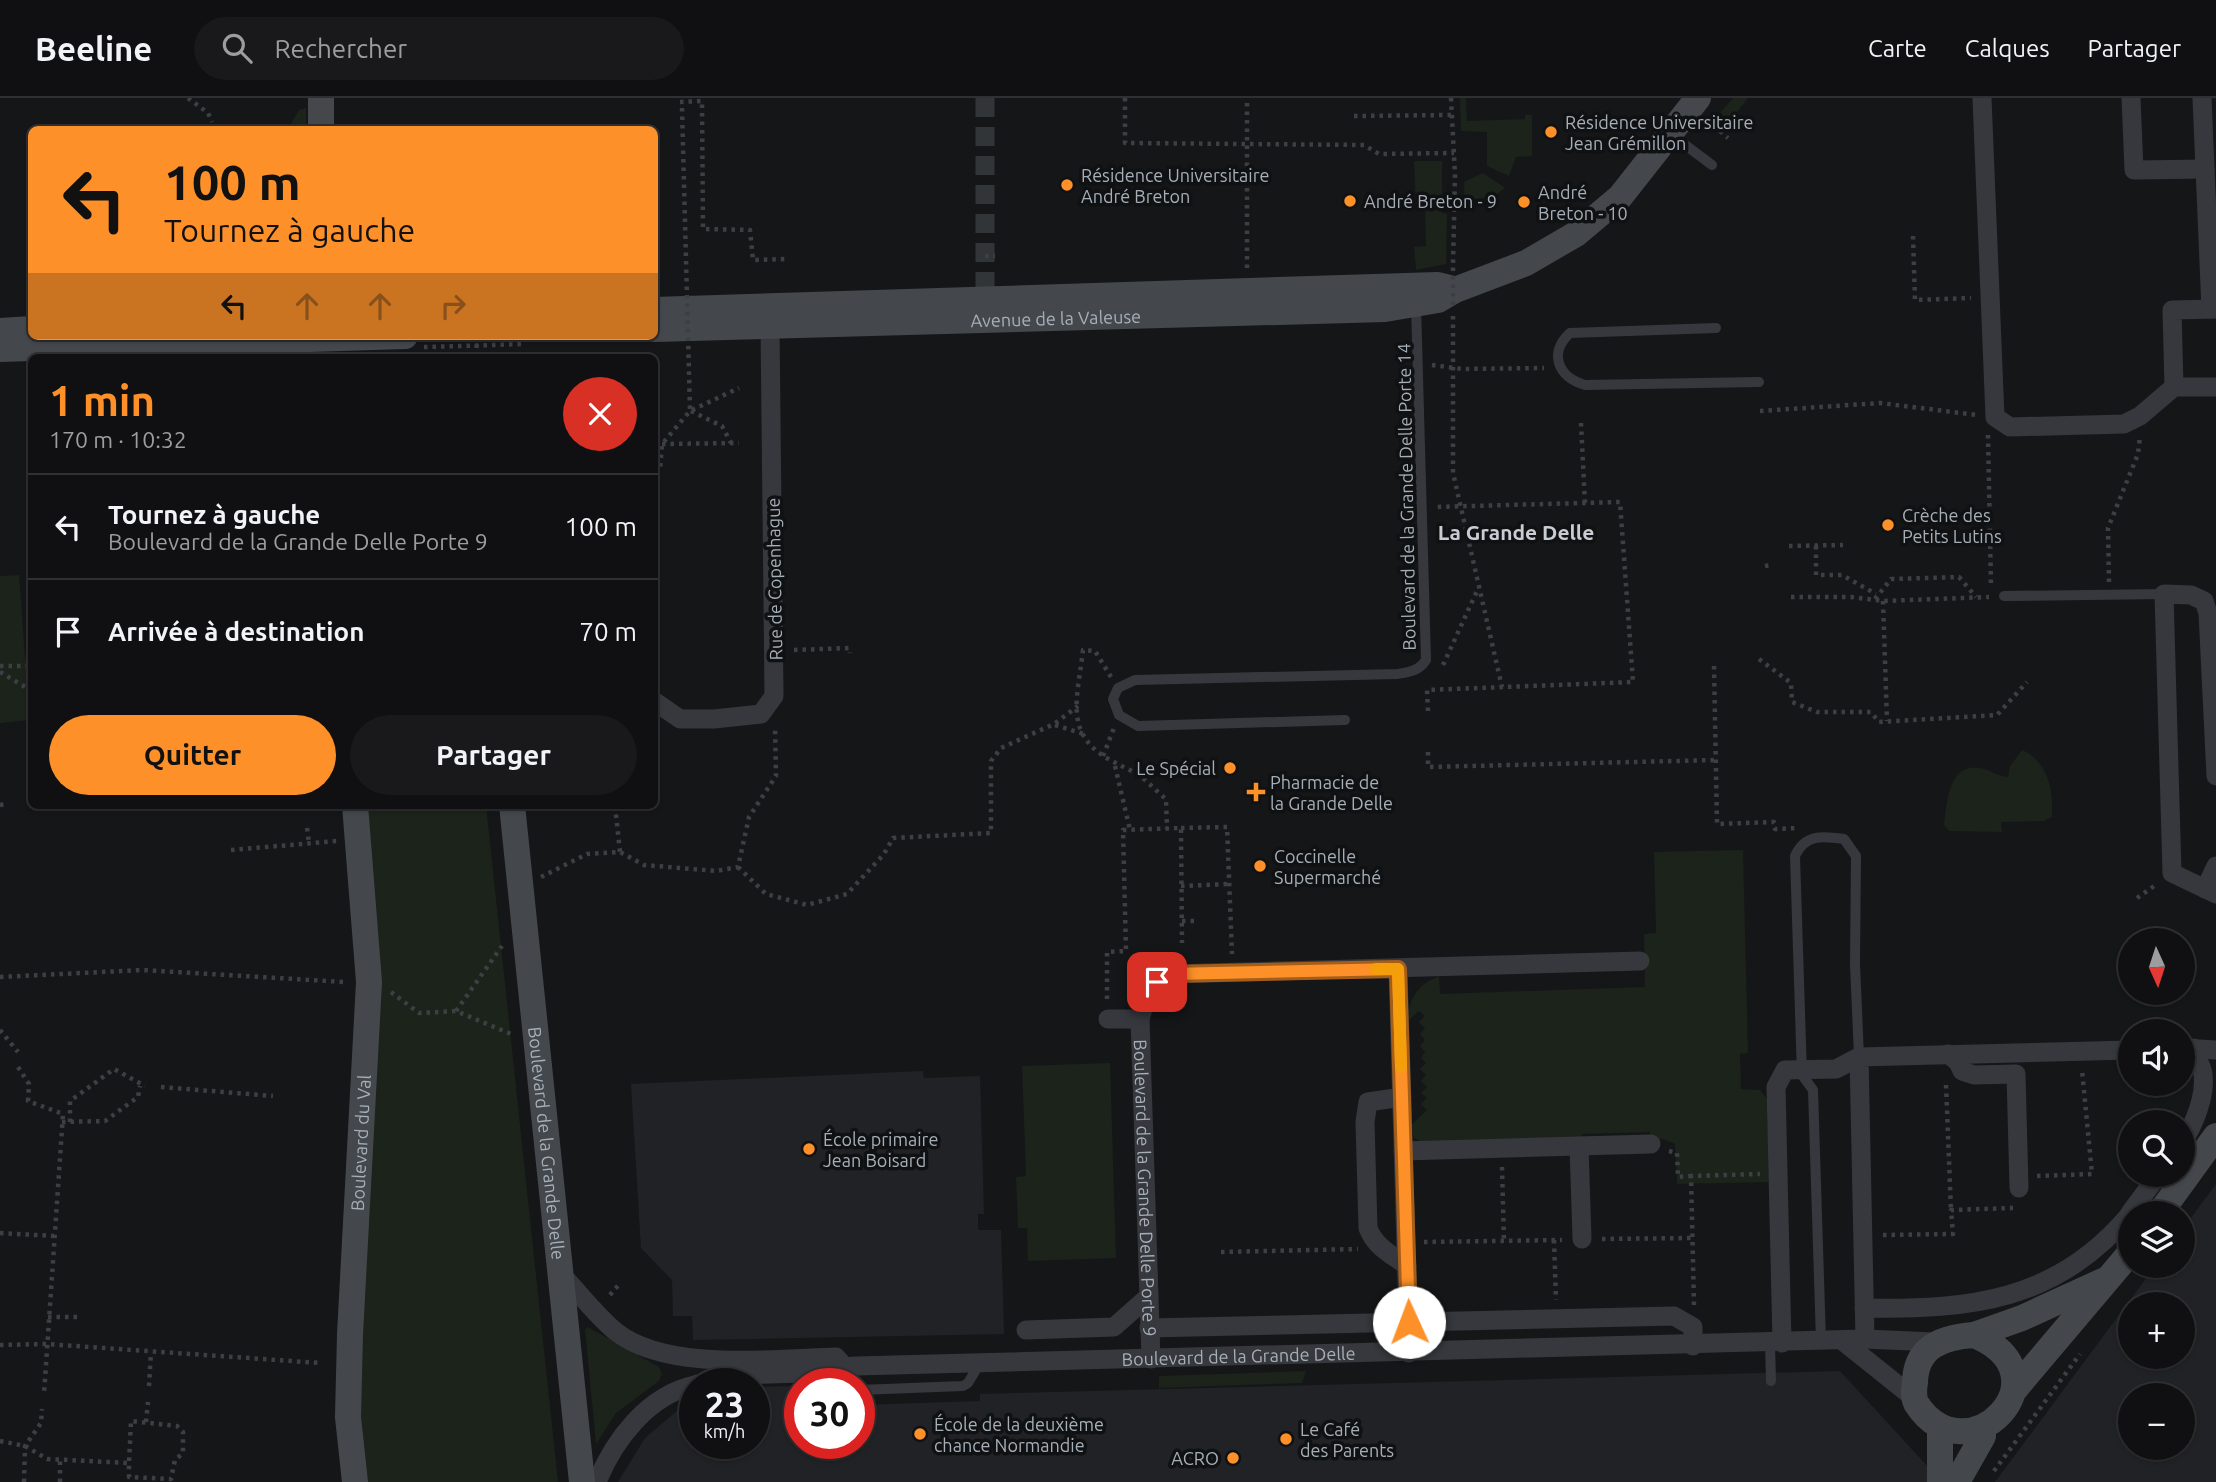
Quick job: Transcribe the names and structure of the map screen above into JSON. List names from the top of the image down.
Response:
{
  "streets": {
    "street": [
      "Avenue de la Valeuse",
      "Rue de Copenhague",
      "Boulevard du Val",
      "Boulevard de la Grande Delle",
      "Boulevard de la Grande Delle Porte 9"
    ],
    "lane": ["Boulevard de la Grande Delle Porte 14"]
  },
  "crossings": [
    ["Avenue de la Valeuse", "Boulevard de la Grande Delle Porte 14"],
    ["Avenue de la Valeuse", "Rue de Copenhague"],
    ["Boulevard de la Grande Delle", "Boulevard de la Grande Delle Porte 9"]
  ],
  "districts": ["La Grande Delle"],
  "places": {
    "other": [
      "Résidence Universitaire Jean Grémillon",
      "Résidence Universitaire André Breton",
      "André Breton - 9",
      "André Breton - 10",
      "Crèche des Petits Lutins",
      "Le Spécial",
      "Coccinelle Supermarché",
      "École primaire Jean Boisard",
      "École de la deuxième chance Normandie",
      "Le Café des Parents",
      "ACRO"
    ],
    "health": ["Pharmacie de la Grande Delle"]
  },
  "north": "bottom",
  "page": {
    "header": "Beeline",
    "search": "Rechercher",
    "nav": ["Carte", "Calques", "Partager"],
    "turn": ["100 m", "Tournez à gauche"],
    "heading": ["1 min", "170 m · 10:32"],
    "list": [
      {
        "name": "Tournez à gauche",
        "note": "Boulevard de la Grande Delle Porte 9",
        "value": "100 m"
      },
      {
        "name": "Arrivée à destination",
        "value": "70 m"
      }
    ],
    "buttons": ["Quitter", "Partager"],
    "map_buttons": ["+", "−"],
    "speed": "23 km/h",
    "limit": "30"
  }
}
